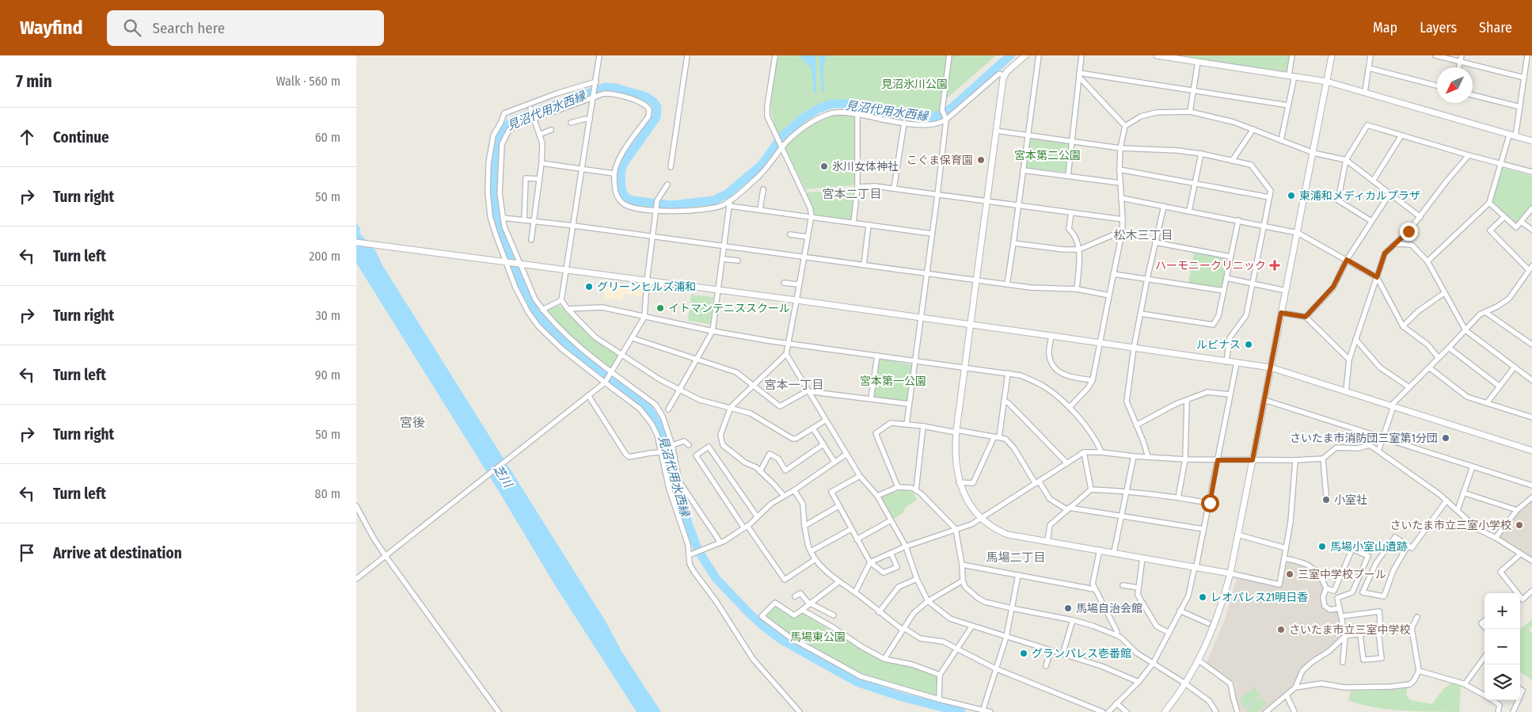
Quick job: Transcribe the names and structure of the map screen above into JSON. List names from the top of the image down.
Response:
{
  "districts": [
    "宮本二丁目",
    "松木三丁目",
    "宮本一丁目",
    "宮後",
    "馬場二丁目"
  ],
  "water": ["見沼代用水西縁", "芝川"],
  "parks": [
    "見沼氷川公園",
    "宮本第二公園",
    "宮本第一公園",
    "馬場東公園"
  ],
  "places": {
    "other": [
      "こぐま保育園",
      "氷川女体神社",
      "東浦和メディカルプラザ",
      "グリーンヒルズ浦和",
      "イトマンテニススクール",
      "ルピナス",
      "さいたま市消防団三室第1分団",
      "小室社",
      "さいたま市立三室小学校",
      "馬場小室山遺跡",
      "三室中学校プール",
      "レオパレス21明日香",
      "馬場自治会館",
      "さいたま市立三室中学校",
      "グランパレス壱番館"
    ],
    "health": ["ハーモニークリニック"]
  },
  "north": "bottom left",
  "page": {
    "header": "Wayfind",
    "search": "Search here",
    "nav": ["Map", "Layers", "Share"],
    "heading": ["7 min", "Walk · 560 m"],
    "list": [
      ["Continue", "60 m"],
      ["Turn right", "50 m"],
      ["Turn left", "200 m"],
      ["Turn right", "30 m"],
      ["Turn left", "90 m"],
      ["Turn right", "50 m"],
      ["Turn left", "80 m"],
      "Arrive at destination"
    ],
    "map_buttons": ["+", "−"]
  }
}
